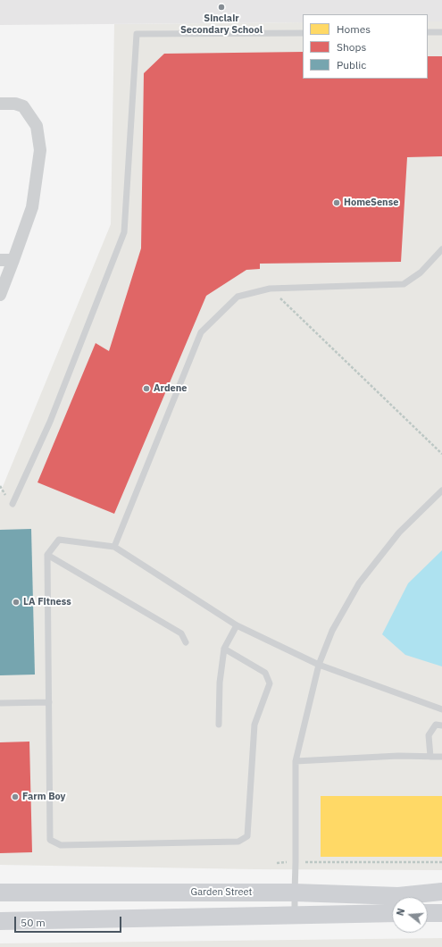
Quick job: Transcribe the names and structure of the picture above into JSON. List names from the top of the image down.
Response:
{
  "streets": {
    "street": ["Garden Street"]
  },
  "places": [
    "Sinclair Secondary School",
    "HomeSense",
    "Ardene",
    "LA Fitness",
    "Farm Boy"
  ],
  "legend": ["Homes", "Shops", "Public"],
  "scale_bar": "50 m",
  "north": "left"
}
